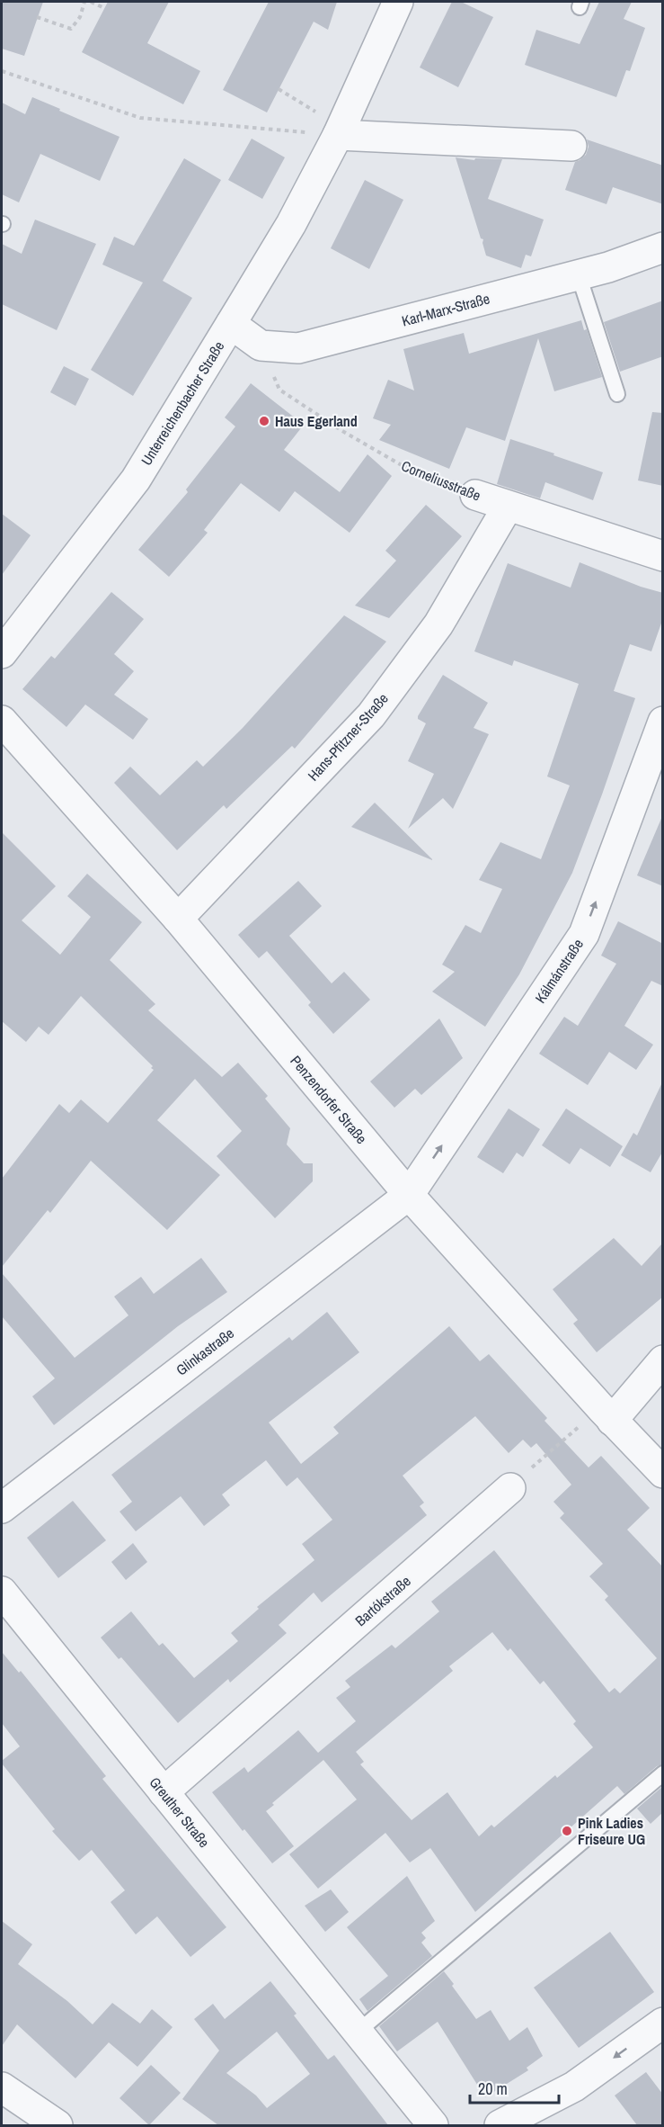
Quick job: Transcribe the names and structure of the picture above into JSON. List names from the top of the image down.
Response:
{
  "streets": {
    "street": [
      "Karl-Marx-Straße",
      "Unterreichenbacher Straße",
      "Corneliusstraße",
      "Hans-Pfitzner-Straße",
      "Kálmánstraße",
      "Penzendorfer Straße",
      "Glinkastraße",
      "Bartókstraße",
      "Greuther Straße"
    ]
  },
  "crossings": [
    ["Karl-Marx-Straße", "Corneliusstraße"],
    ["Corneliusstraße", "Hans-Pfitzner-Straße"],
    ["Hans-Pfitzner-Straße", "Penzendorfer Straße"],
    ["Kálmánstraße", "Penzendorfer Straße"],
    ["Kálmánstraße", "Glinkastraße"],
    ["Penzendorfer Straße", "Glinkastraße"],
    ["Bartókstraße", "Greuther Straße"]
  ],
  "one_way": ["Kálmánstraße"],
  "places": ["Haus Egerland", "Pink Ladies Friseure UG"],
  "scale_bar": "20 m"
}
